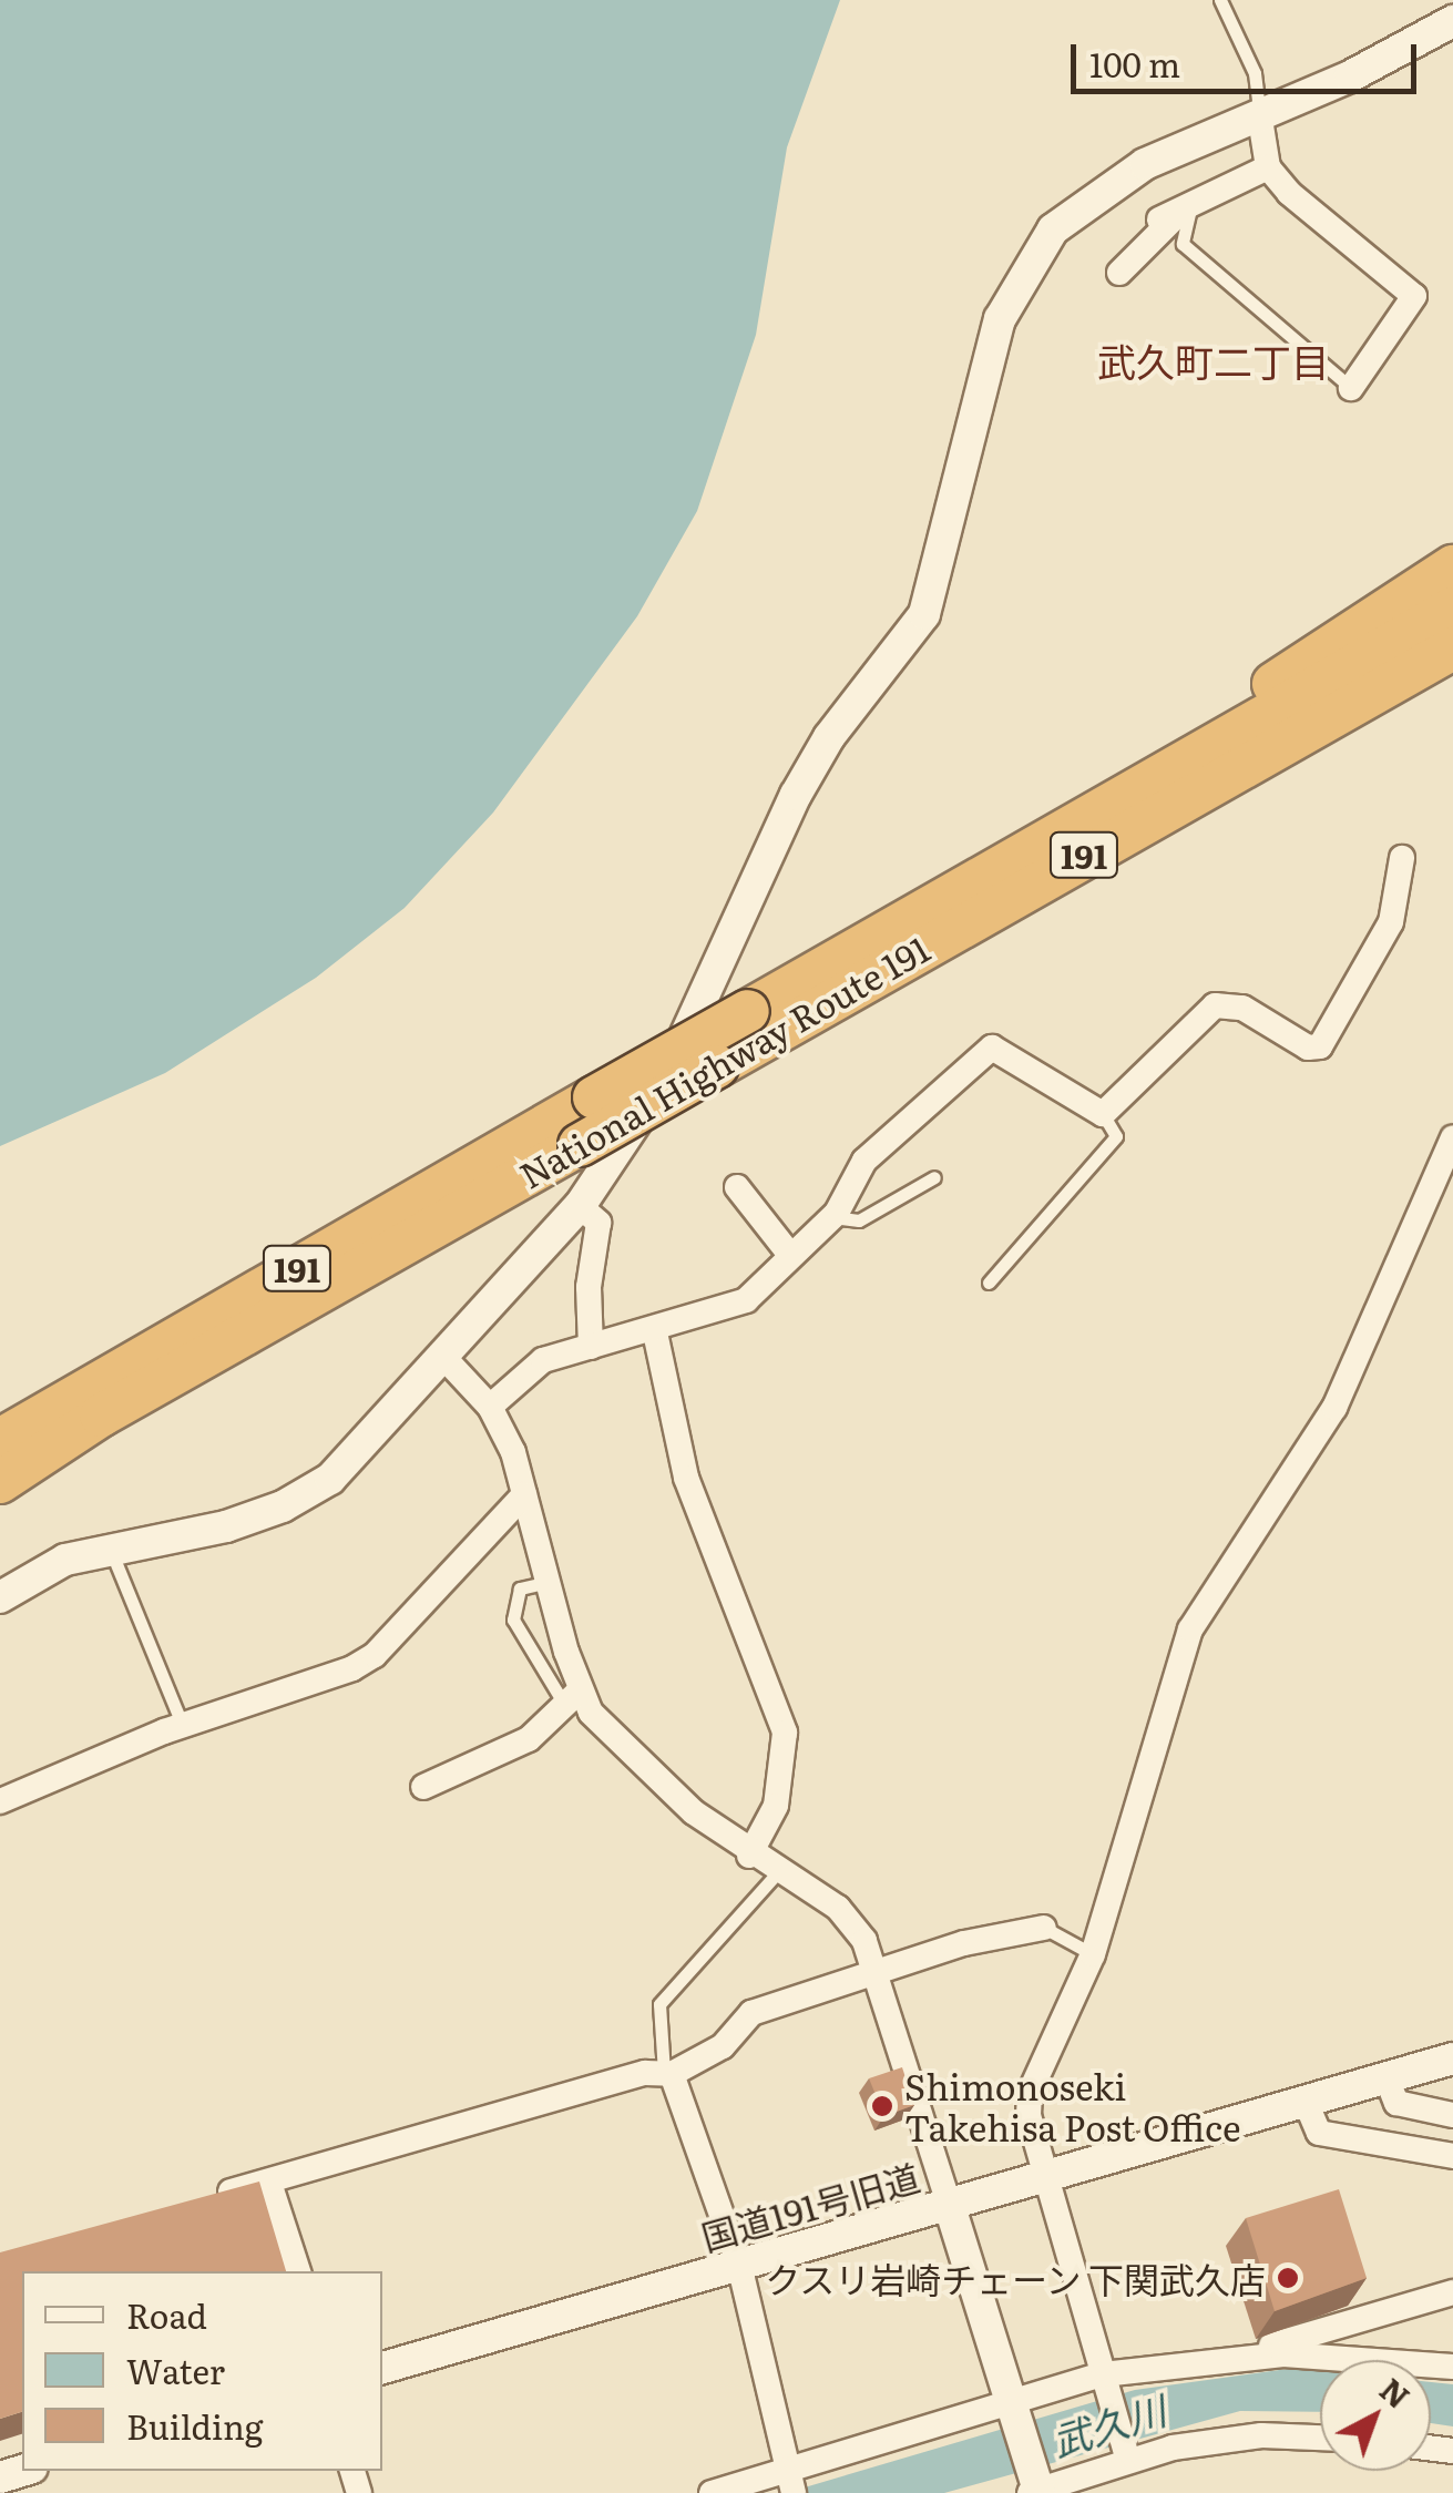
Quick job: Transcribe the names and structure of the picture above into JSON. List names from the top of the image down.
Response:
{
  "streets": {
    "highway": ["191", "National Highway Route 191"],
    "street": ["国道191号旧道"]
  },
  "districts": ["武久町二丁目"],
  "water": ["武久川"],
  "places": ["Shimonoseki Takehisa Post Office", "クスリ岩崎チェーン 下関武久店"],
  "legend": ["Road", "Water", "Building"],
  "scale_bar": "100 m",
  "north": "top right"
}
